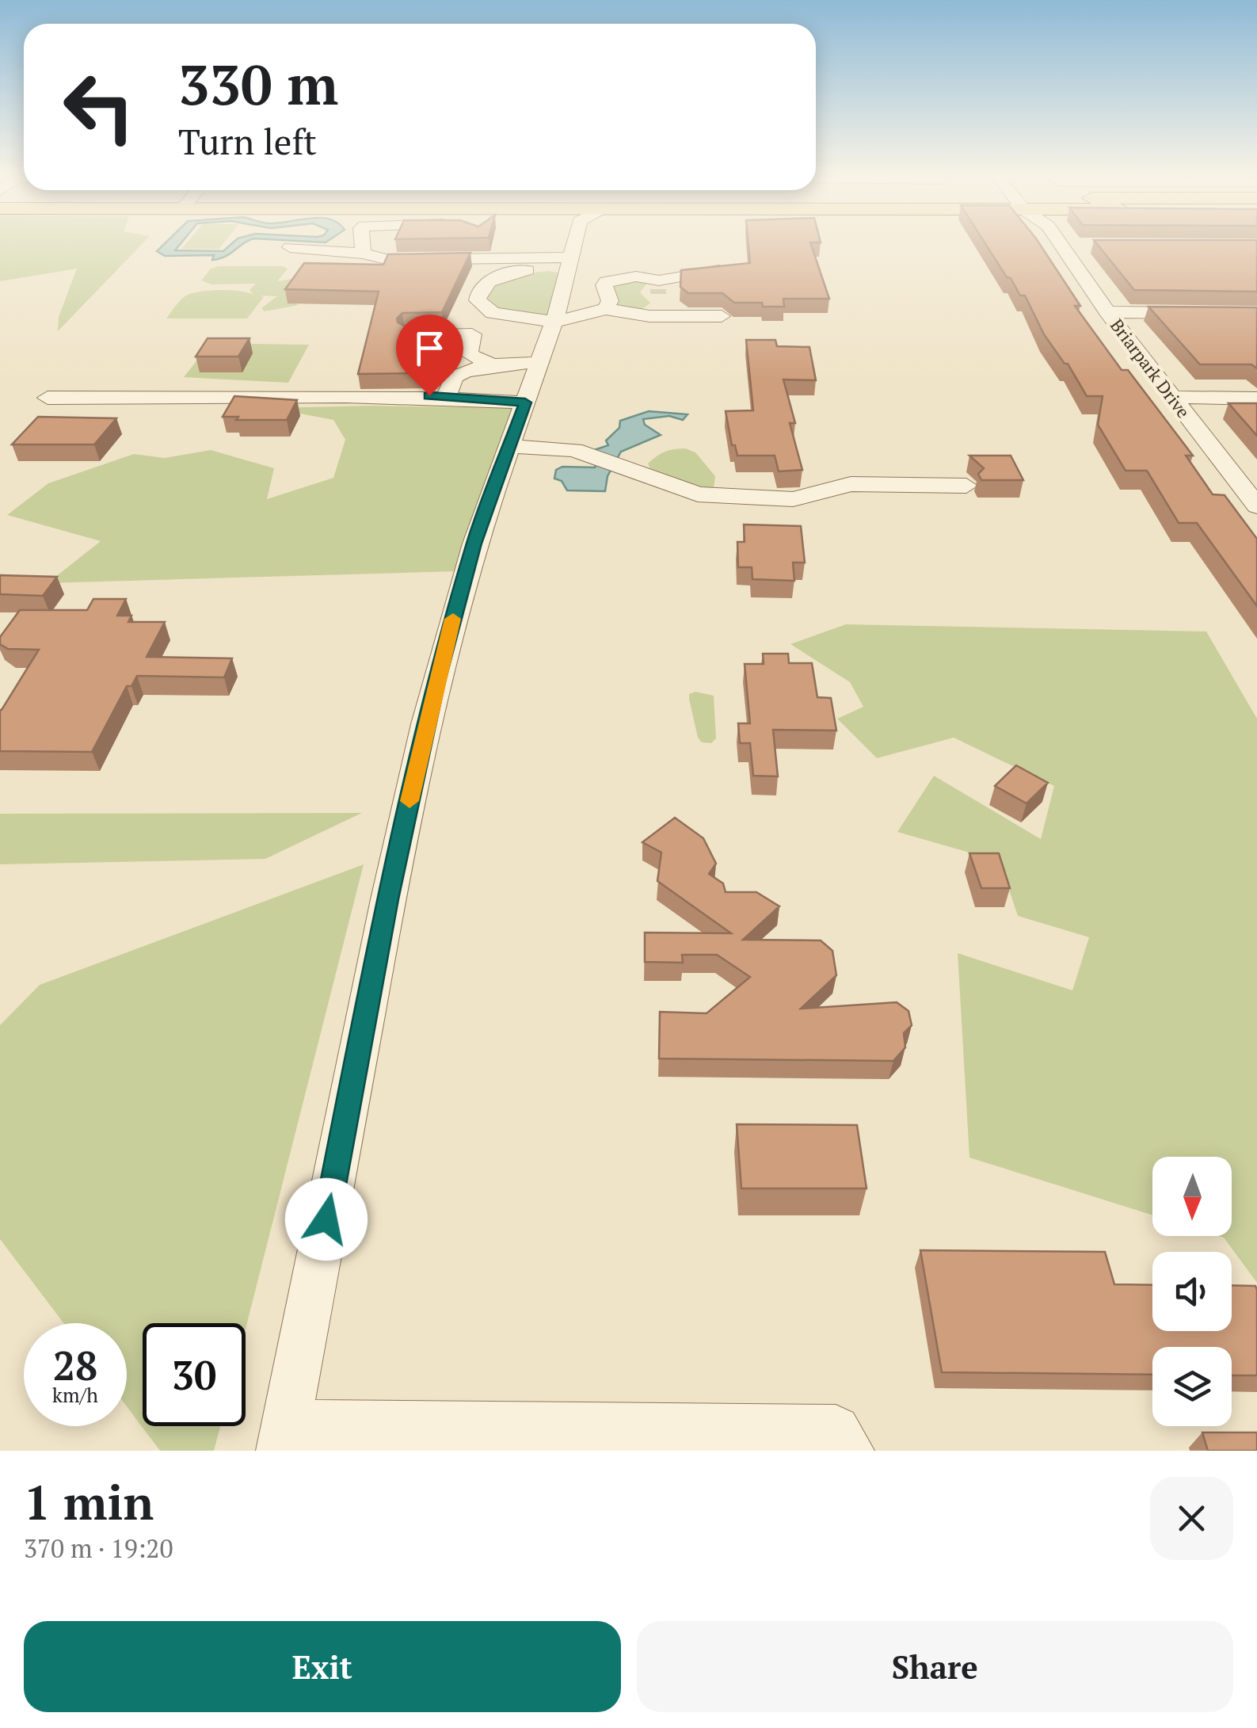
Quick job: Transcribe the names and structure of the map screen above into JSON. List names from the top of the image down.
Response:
{
  "streets": {
    "street": ["Briarpark Drive"]
  },
  "north": "bottom",
  "page": {
    "turn": ["330 m", "Turn left"],
    "speed": "28 km/h",
    "limit": "30",
    "heading": ["1 min", "370 m · 19:20"],
    "buttons": ["Exit", "Share"]
  }
}
